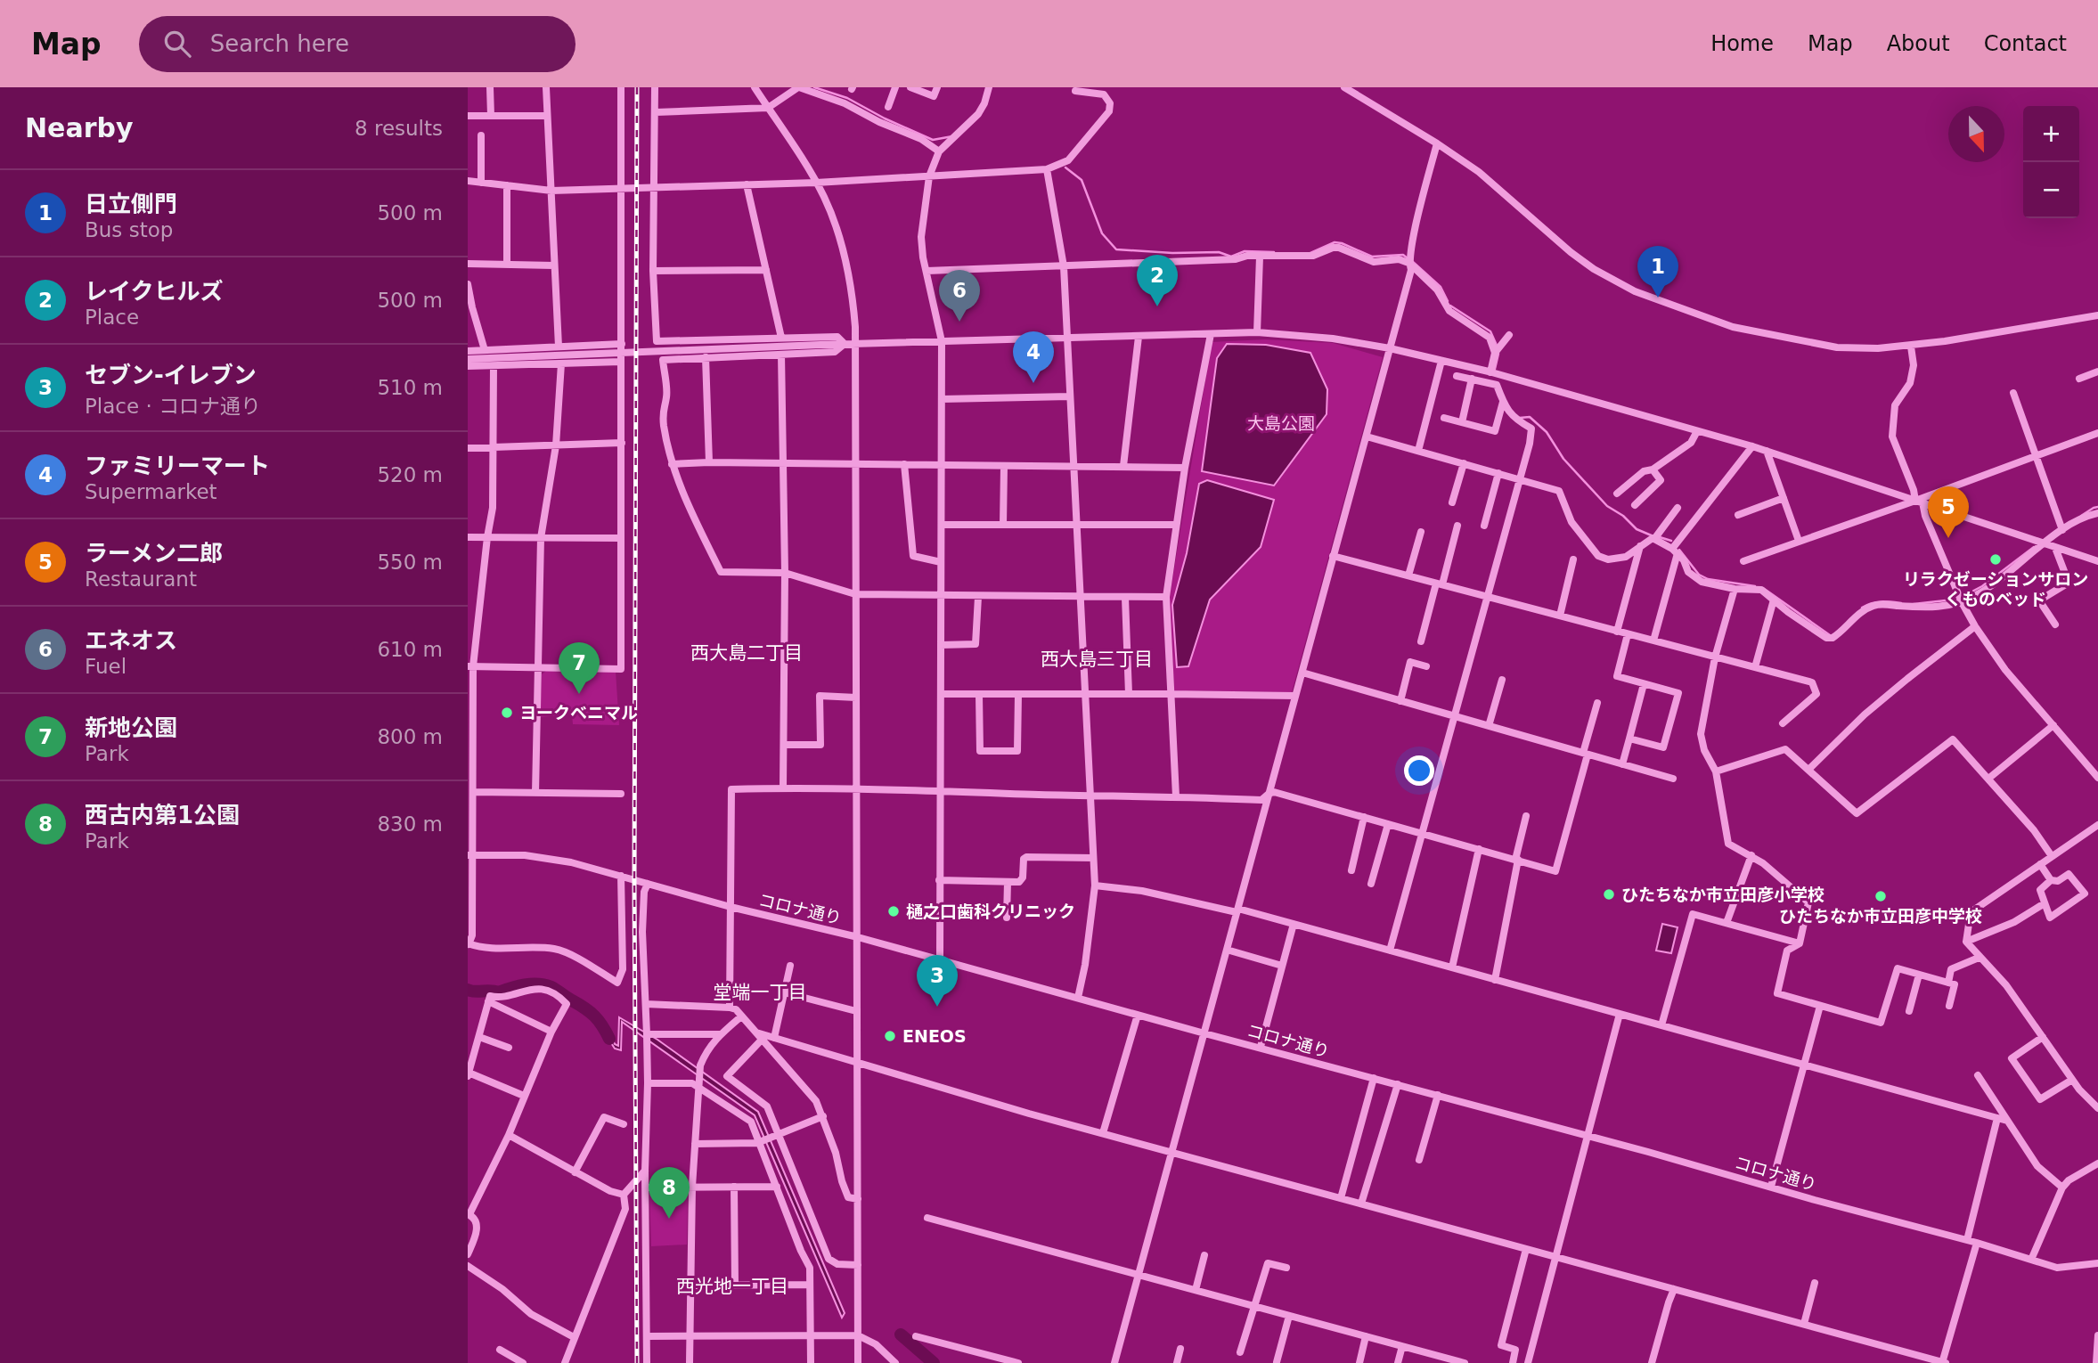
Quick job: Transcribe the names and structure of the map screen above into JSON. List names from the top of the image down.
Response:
{
  "streets": {
    "street": ["コロナ通り"]
  },
  "districts": [
    "西大島二丁目",
    "西大島三丁目",
    "堂端一丁目",
    "西光地一丁目"
  ],
  "parks": ["大島公園"],
  "places": [
    "リラクゼーションサロン くものベッド",
    "ヨークベニマル",
    "ひたちなか市立田彦小学校",
    "ひたちなか市立田彦中学校",
    "樋之口歯科クリニック",
    "ENEOS"
  ],
  "north": "bottom",
  "page": {
    "header": "Map",
    "search": "Search here",
    "nav": [
      "Home",
      "Map",
      "About",
      "Contact"
    ],
    "heading": ["Nearby", "8 results"],
    "map_buttons": ["+", "−"],
    "list": [
      {
        "mark": "1",
        "name": "日立側門",
        "note": "Bus stop",
        "value": "500 m"
      },
      {
        "mark": "2",
        "name": "レイクヒルズ",
        "note": "Place",
        "value": "500 m"
      },
      {
        "mark": "3",
        "name": "セブン-イレブン",
        "note": "Place · コロナ通り",
        "value": "510 m"
      },
      {
        "mark": "4",
        "name": "ファミリーマート",
        "note": "Supermarket",
        "value": "520 m"
      },
      {
        "mark": "5",
        "name": "ラーメン二郎",
        "note": "Restaurant",
        "value": "550 m"
      },
      {
        "mark": "6",
        "name": "エネオス",
        "note": "Fuel",
        "value": "610 m"
      },
      {
        "mark": "7",
        "name": "新地公園",
        "note": "Park",
        "value": "800 m"
      },
      {
        "mark": "8",
        "name": "西古内第1公園",
        "note": "Park",
        "value": "830 m"
      }
    ],
    "pins": [
      "1",
      "2",
      "6",
      "4",
      "5",
      "7",
      "3",
      "8"
    ]
  }
}
